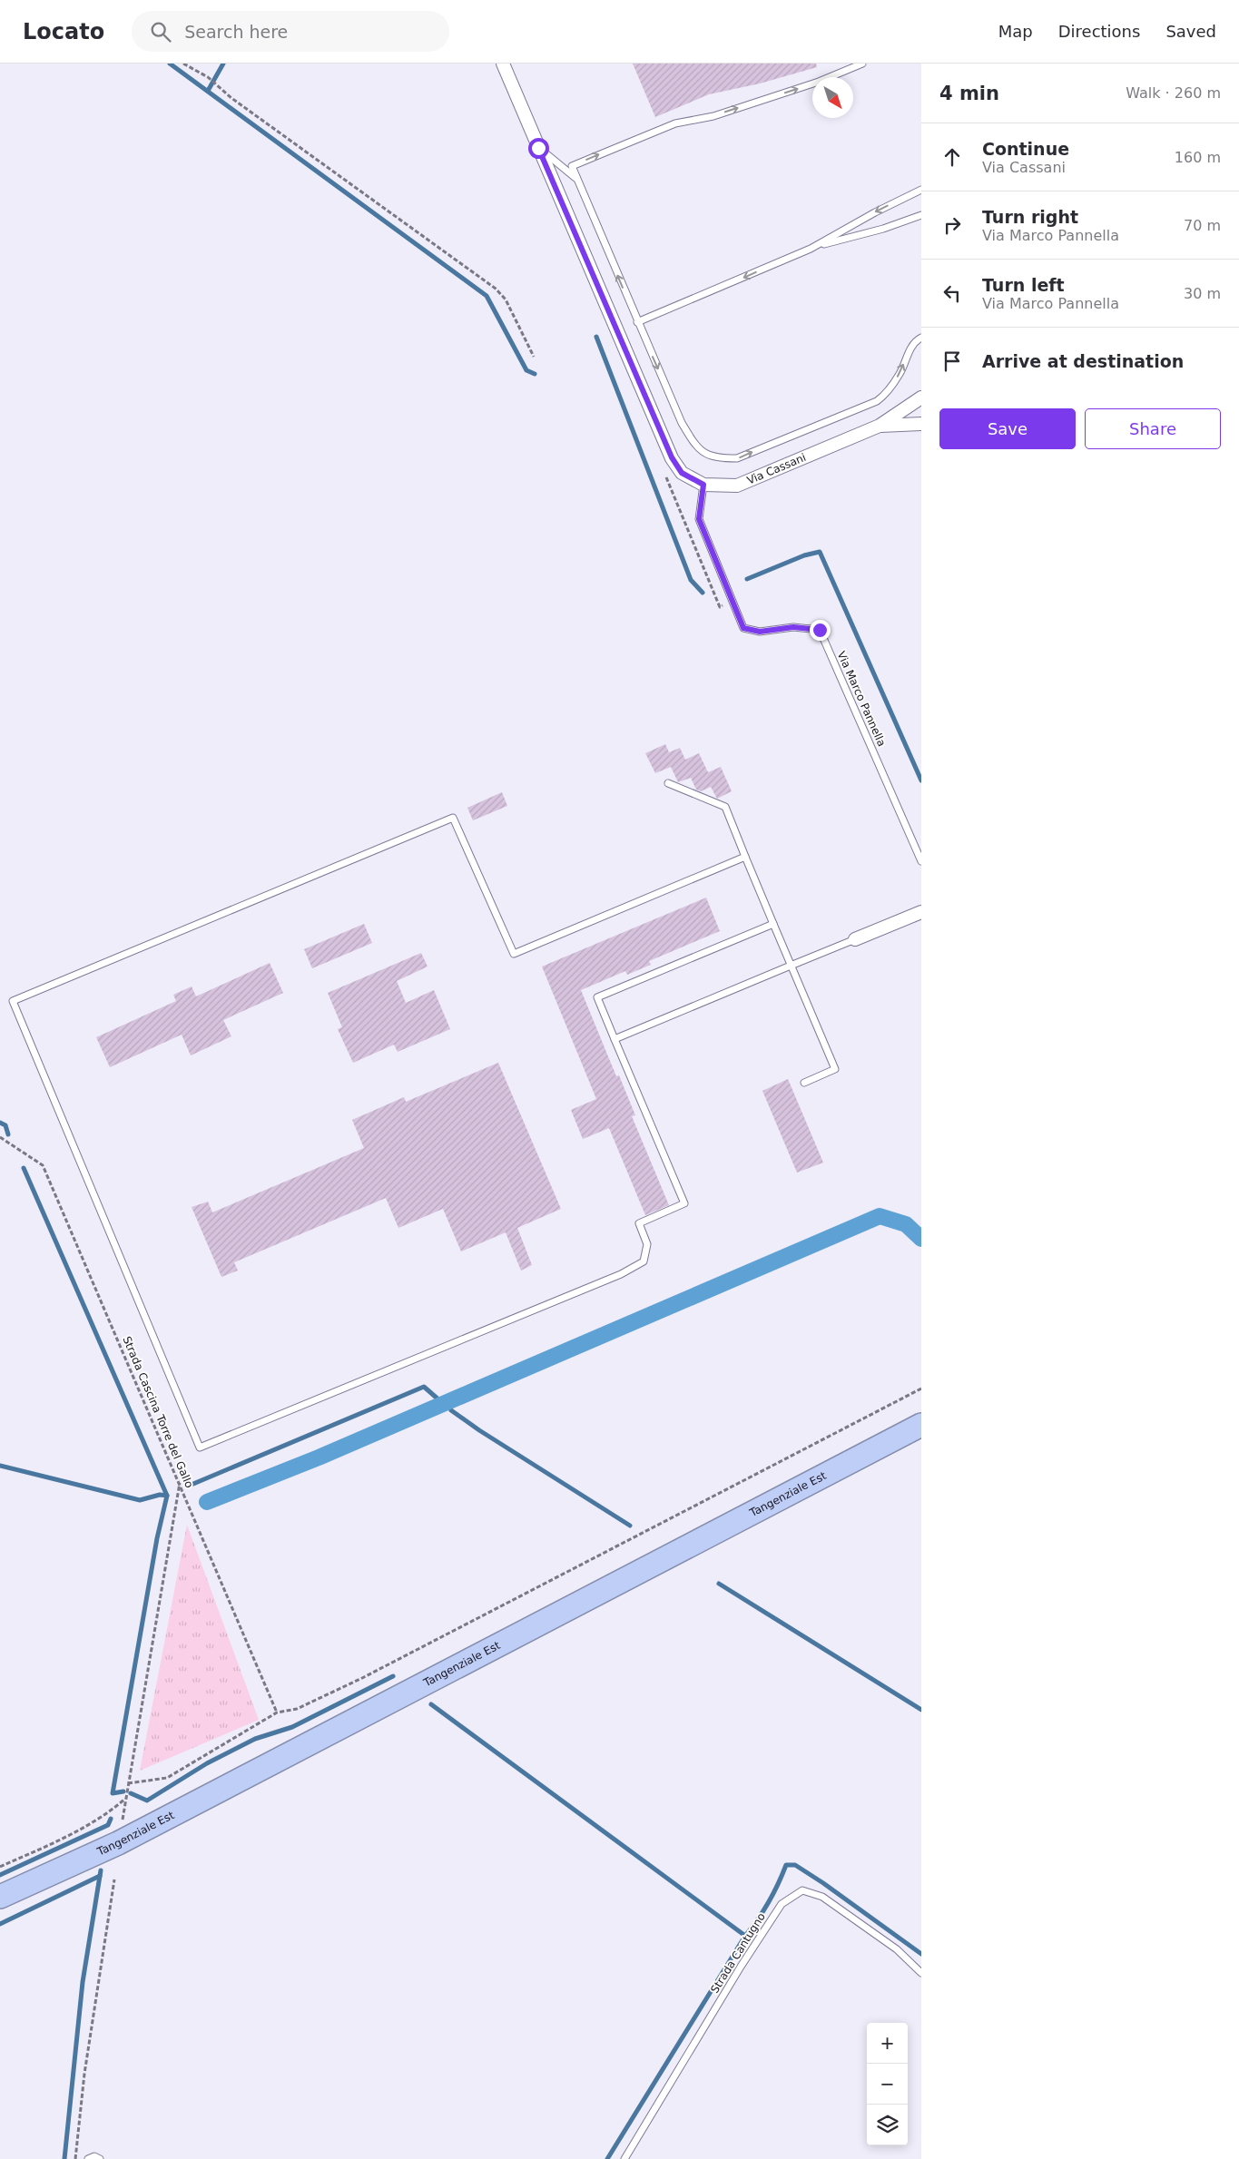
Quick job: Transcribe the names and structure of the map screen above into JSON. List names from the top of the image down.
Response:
{
  "streets": {
    "highway": ["Tangenziale Est"],
    "street": ["Via Cassani"],
    "lane": ["Via Marco Pannella", "Strada Cantugno"],
    "path": ["Strada Cascina Torre del Gallo"]
  },
  "crossings": [
    ["Via Cassani", "Via Marco Pannella"]
  ],
  "north": "bottom right",
  "page": {
    "header": "Locato",
    "search": "Search here",
    "nav": ["Map", "Directions", "Saved"],
    "heading": ["4 min", "Walk · 260 m"],
    "list": [
      ["Continue", "Via Cassani", "160 m"],
      ["Turn right", "Via Marco Pannella", "70 m"],
      ["Turn left", "Via Marco Pannella", "30 m"],
      "Arrive at destination"
    ],
    "buttons": ["Save", "Share"],
    "map_buttons": ["+", "−"]
  }
}
